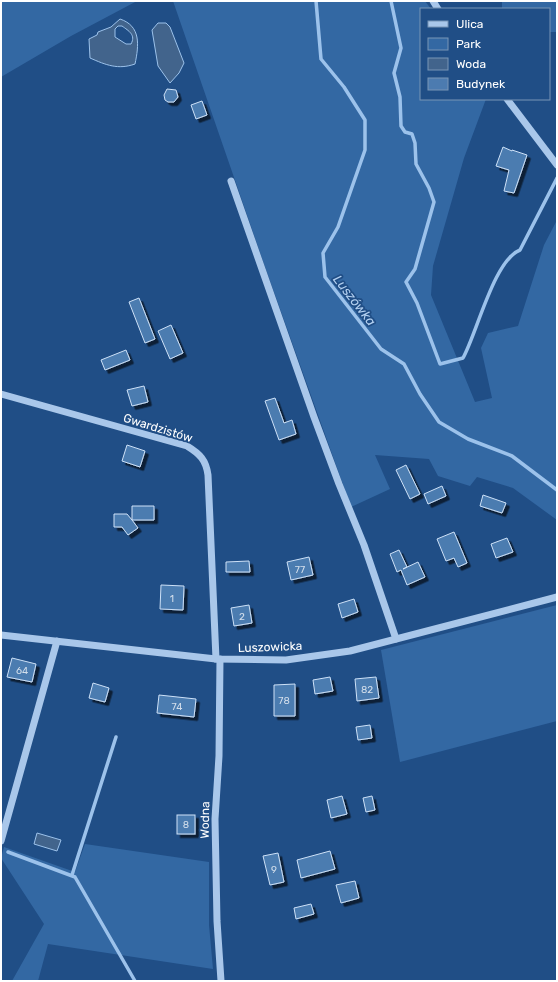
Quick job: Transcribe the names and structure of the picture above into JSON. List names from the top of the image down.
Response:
{
  "streets": {
    "street": ["Gwardzistów", "Luszowicka", "Wodna"]
  },
  "crossings": [
    ["Gwardzistów", "Luszowicka"],
    ["Gwardzistów", "Wodna"],
    ["Luszowicka", "Wodna"]
  ],
  "water": ["Luszówka"],
  "house_numbers": [
    "77",
    "1",
    "2",
    "64",
    "82",
    "78",
    "74",
    "8",
    "9"
  ],
  "legend": [
    "Ulica",
    "Park",
    "Woda",
    "Budynek"
  ]
}
